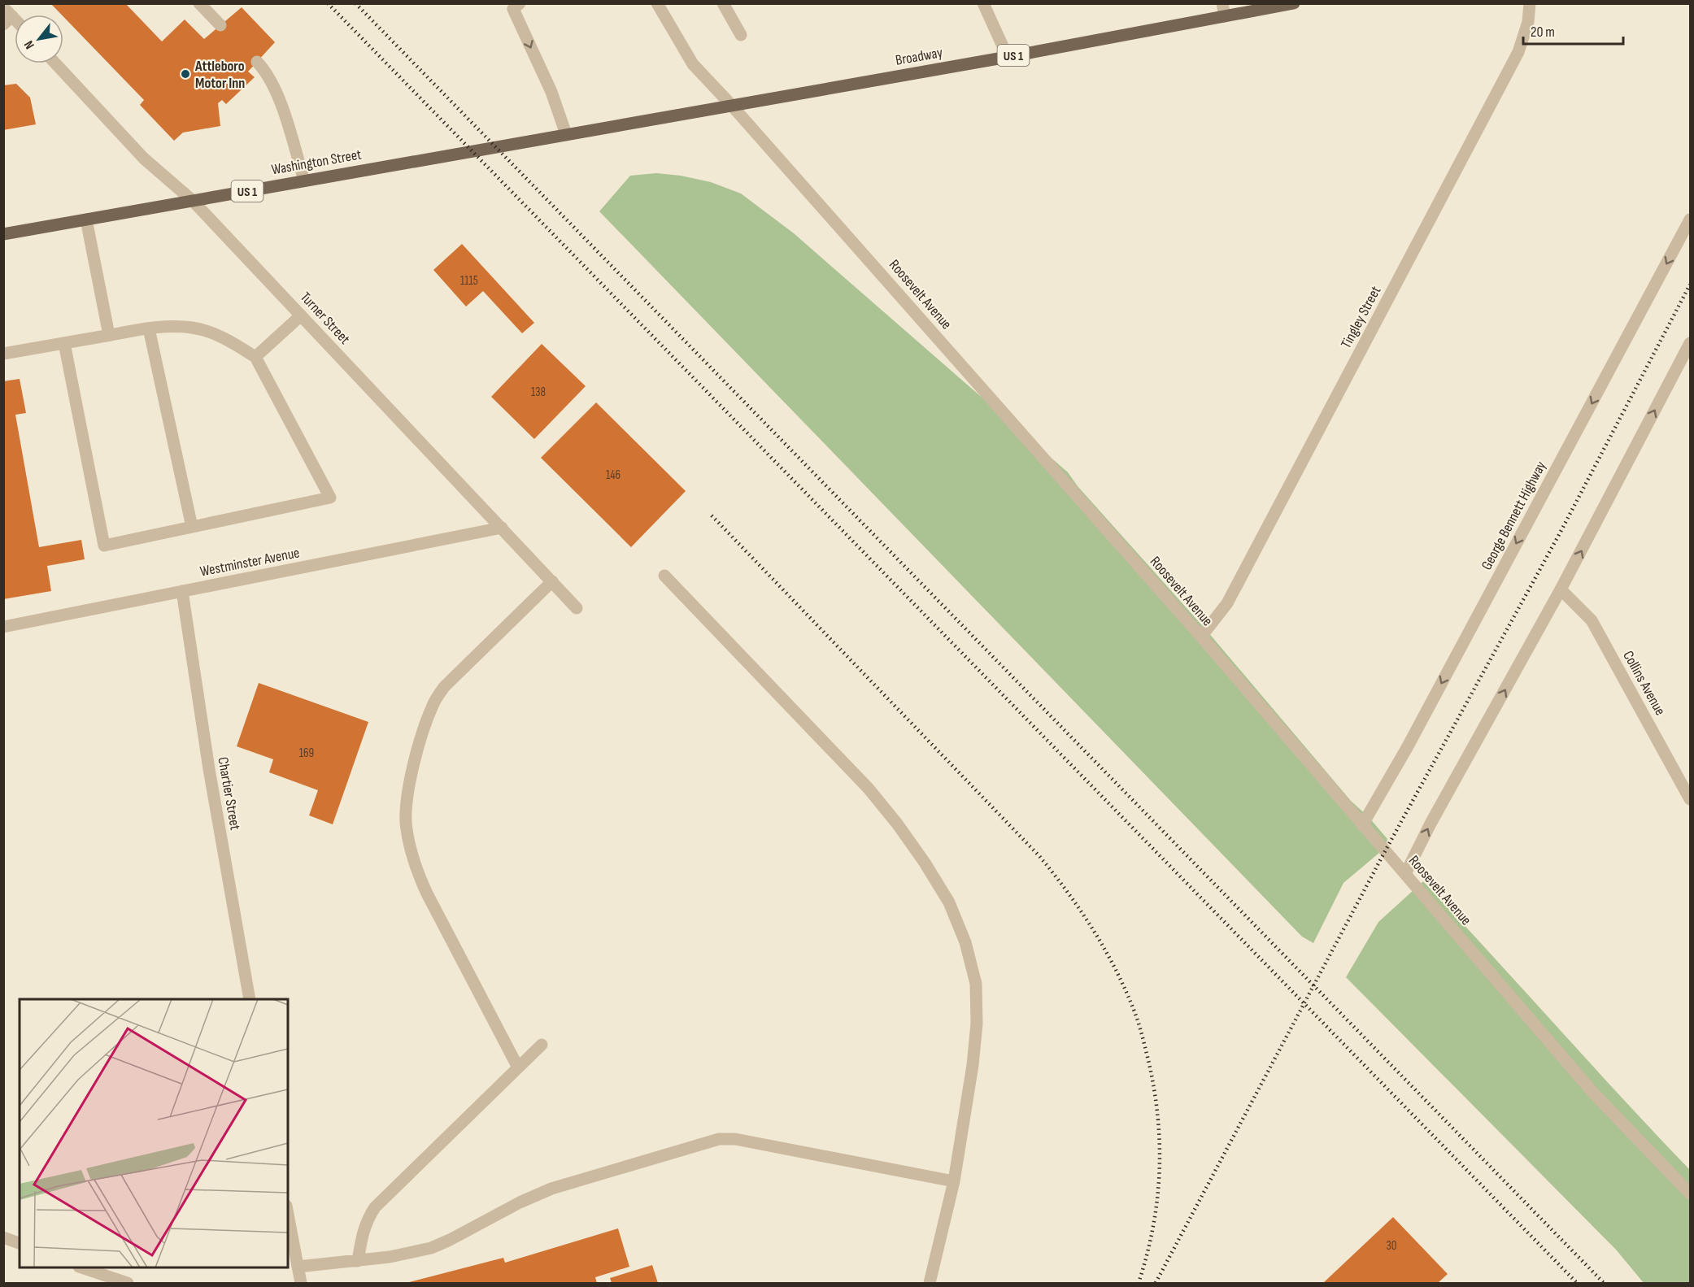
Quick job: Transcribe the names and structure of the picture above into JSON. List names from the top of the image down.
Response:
{
  "streets": {
    "main road": ["US 1", "Broadway", "Washington Street"],
    "street": [
      "Roosevelt Avenue",
      "Tingley Street",
      "Turner Street",
      "George Bennett Highway",
      "Westminster Avenue",
      "Collins Avenue",
      "Chartier Street"
    ]
  },
  "crossings": [
    ["Broadway", "Washington Street"],
    ["Broadway", "Roosevelt Avenue"],
    ["Washington Street", "Turner Street"],
    ["Roosevelt Avenue", "Tingley Street"],
    ["Roosevelt Avenue", "George Bennett Highway"],
    ["Turner Street", "Westminster Avenue"],
    ["Westminster Avenue", "Chartier Street"]
  ],
  "places": ["Attleboro Motor Inn"],
  "house_numbers": [
    "1115",
    "138",
    "146",
    "169",
    "30"
  ],
  "scale_bar": "20 m",
  "north": "bottom left"
}
